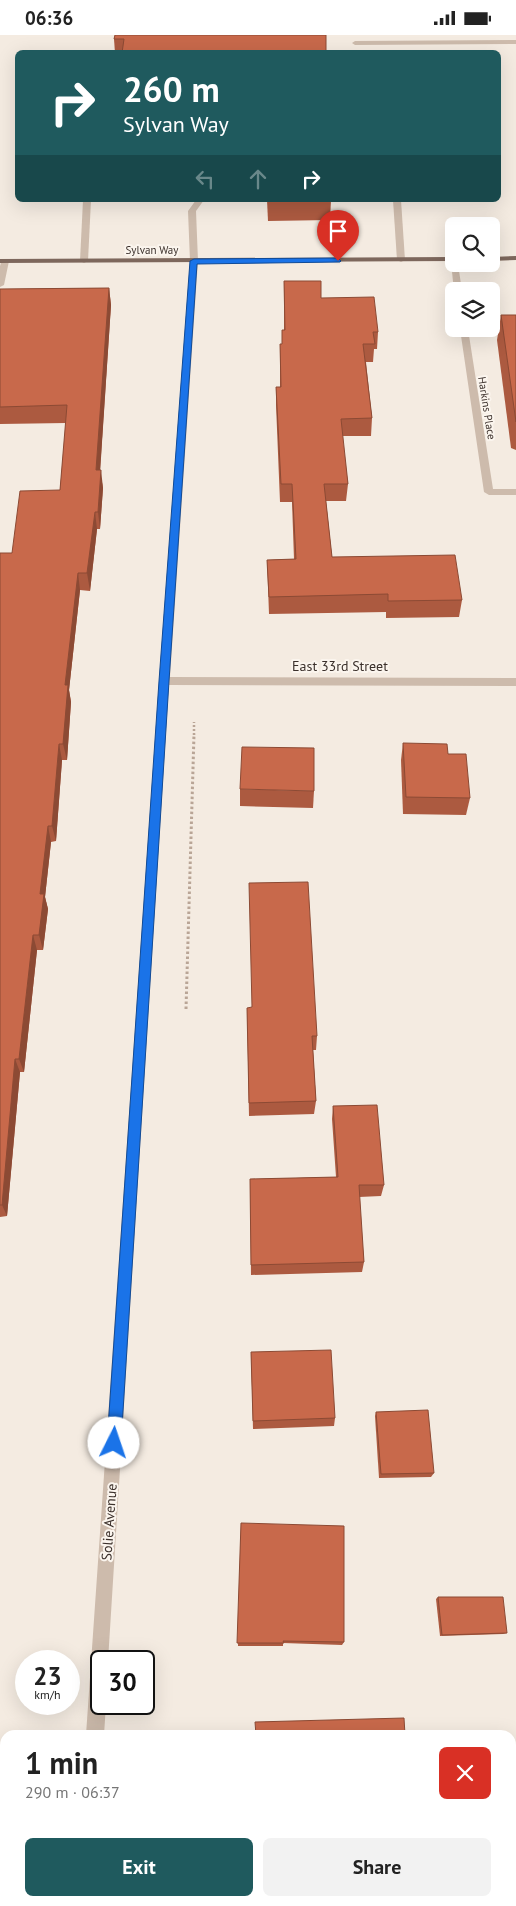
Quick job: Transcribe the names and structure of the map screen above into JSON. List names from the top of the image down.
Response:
{
  "streets": {
    "main road": ["Sylvan Way"],
    "street": ["Harkins Place", "East 33rd Street", "Solie Avenue"]
  },
  "crossings": [
    ["Sylvan Way", "Solie Avenue"],
    ["East 33rd Street", "Solie Avenue"]
  ],
  "page": {
    "status": "06:36",
    "turn": ["260 m", "Sylvan Way"],
    "speed": "23 km/h",
    "limit": "30",
    "heading": ["1 min", "290 m · 06:37"],
    "buttons": ["Exit", "Share"]
  }
}
